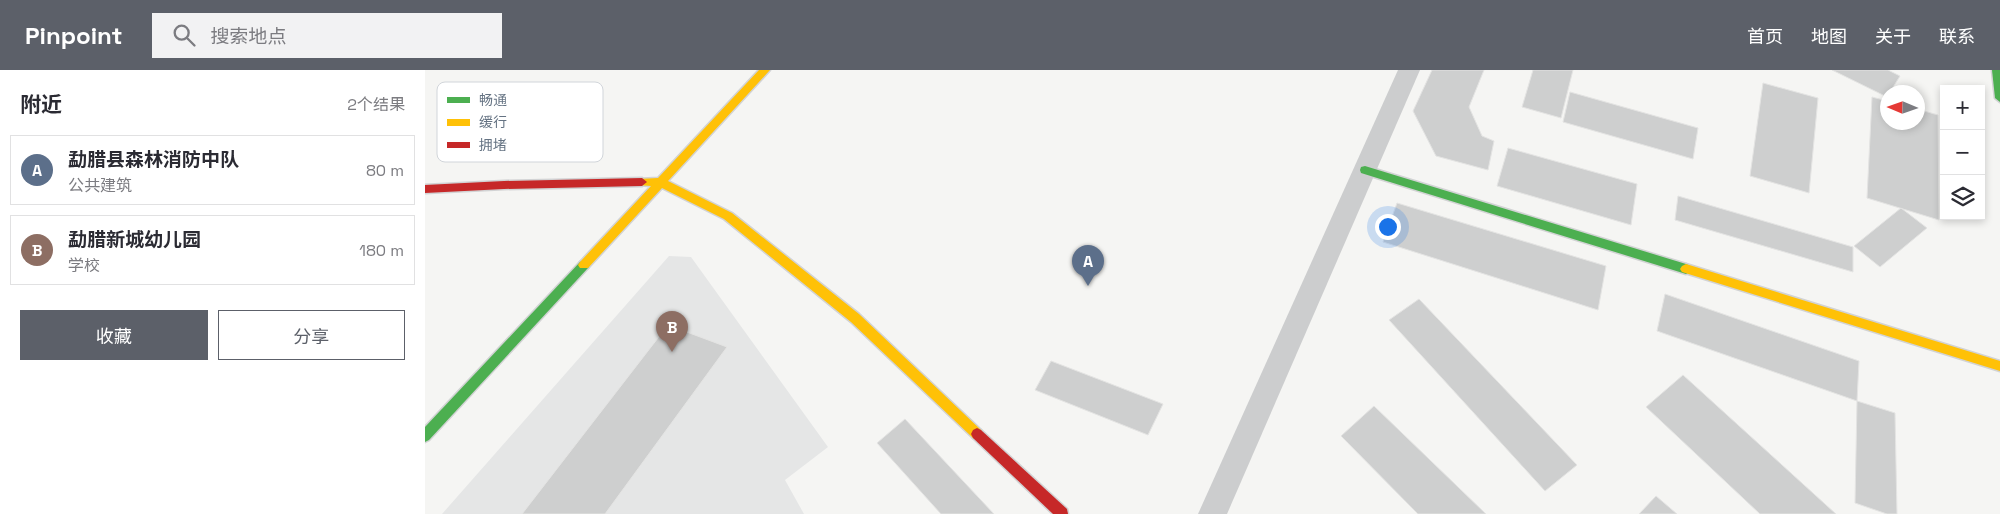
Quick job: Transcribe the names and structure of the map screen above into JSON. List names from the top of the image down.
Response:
{
  "legend": ["畅通", "缓行", "拥堵"],
  "north": "left",
  "page": {
    "header": "Pinpoint",
    "search": "搜索地点",
    "nav": [
      "首页",
      "地图",
      "关于",
      "联系"
    ],
    "heading": ["附近", "2个结果"],
    "map_buttons": ["+", "−"],
    "list": [
      {
        "mark": "A",
        "name": "勐腊县森林消防中队",
        "note": "公共建筑",
        "value": "80 m"
      },
      {
        "mark": "B",
        "name": "勐腊新城幼儿园",
        "note": "学校",
        "value": "180 m"
      }
    ],
    "pins": ["A", "B"],
    "buttons": ["收藏", "分享"]
  }
}
